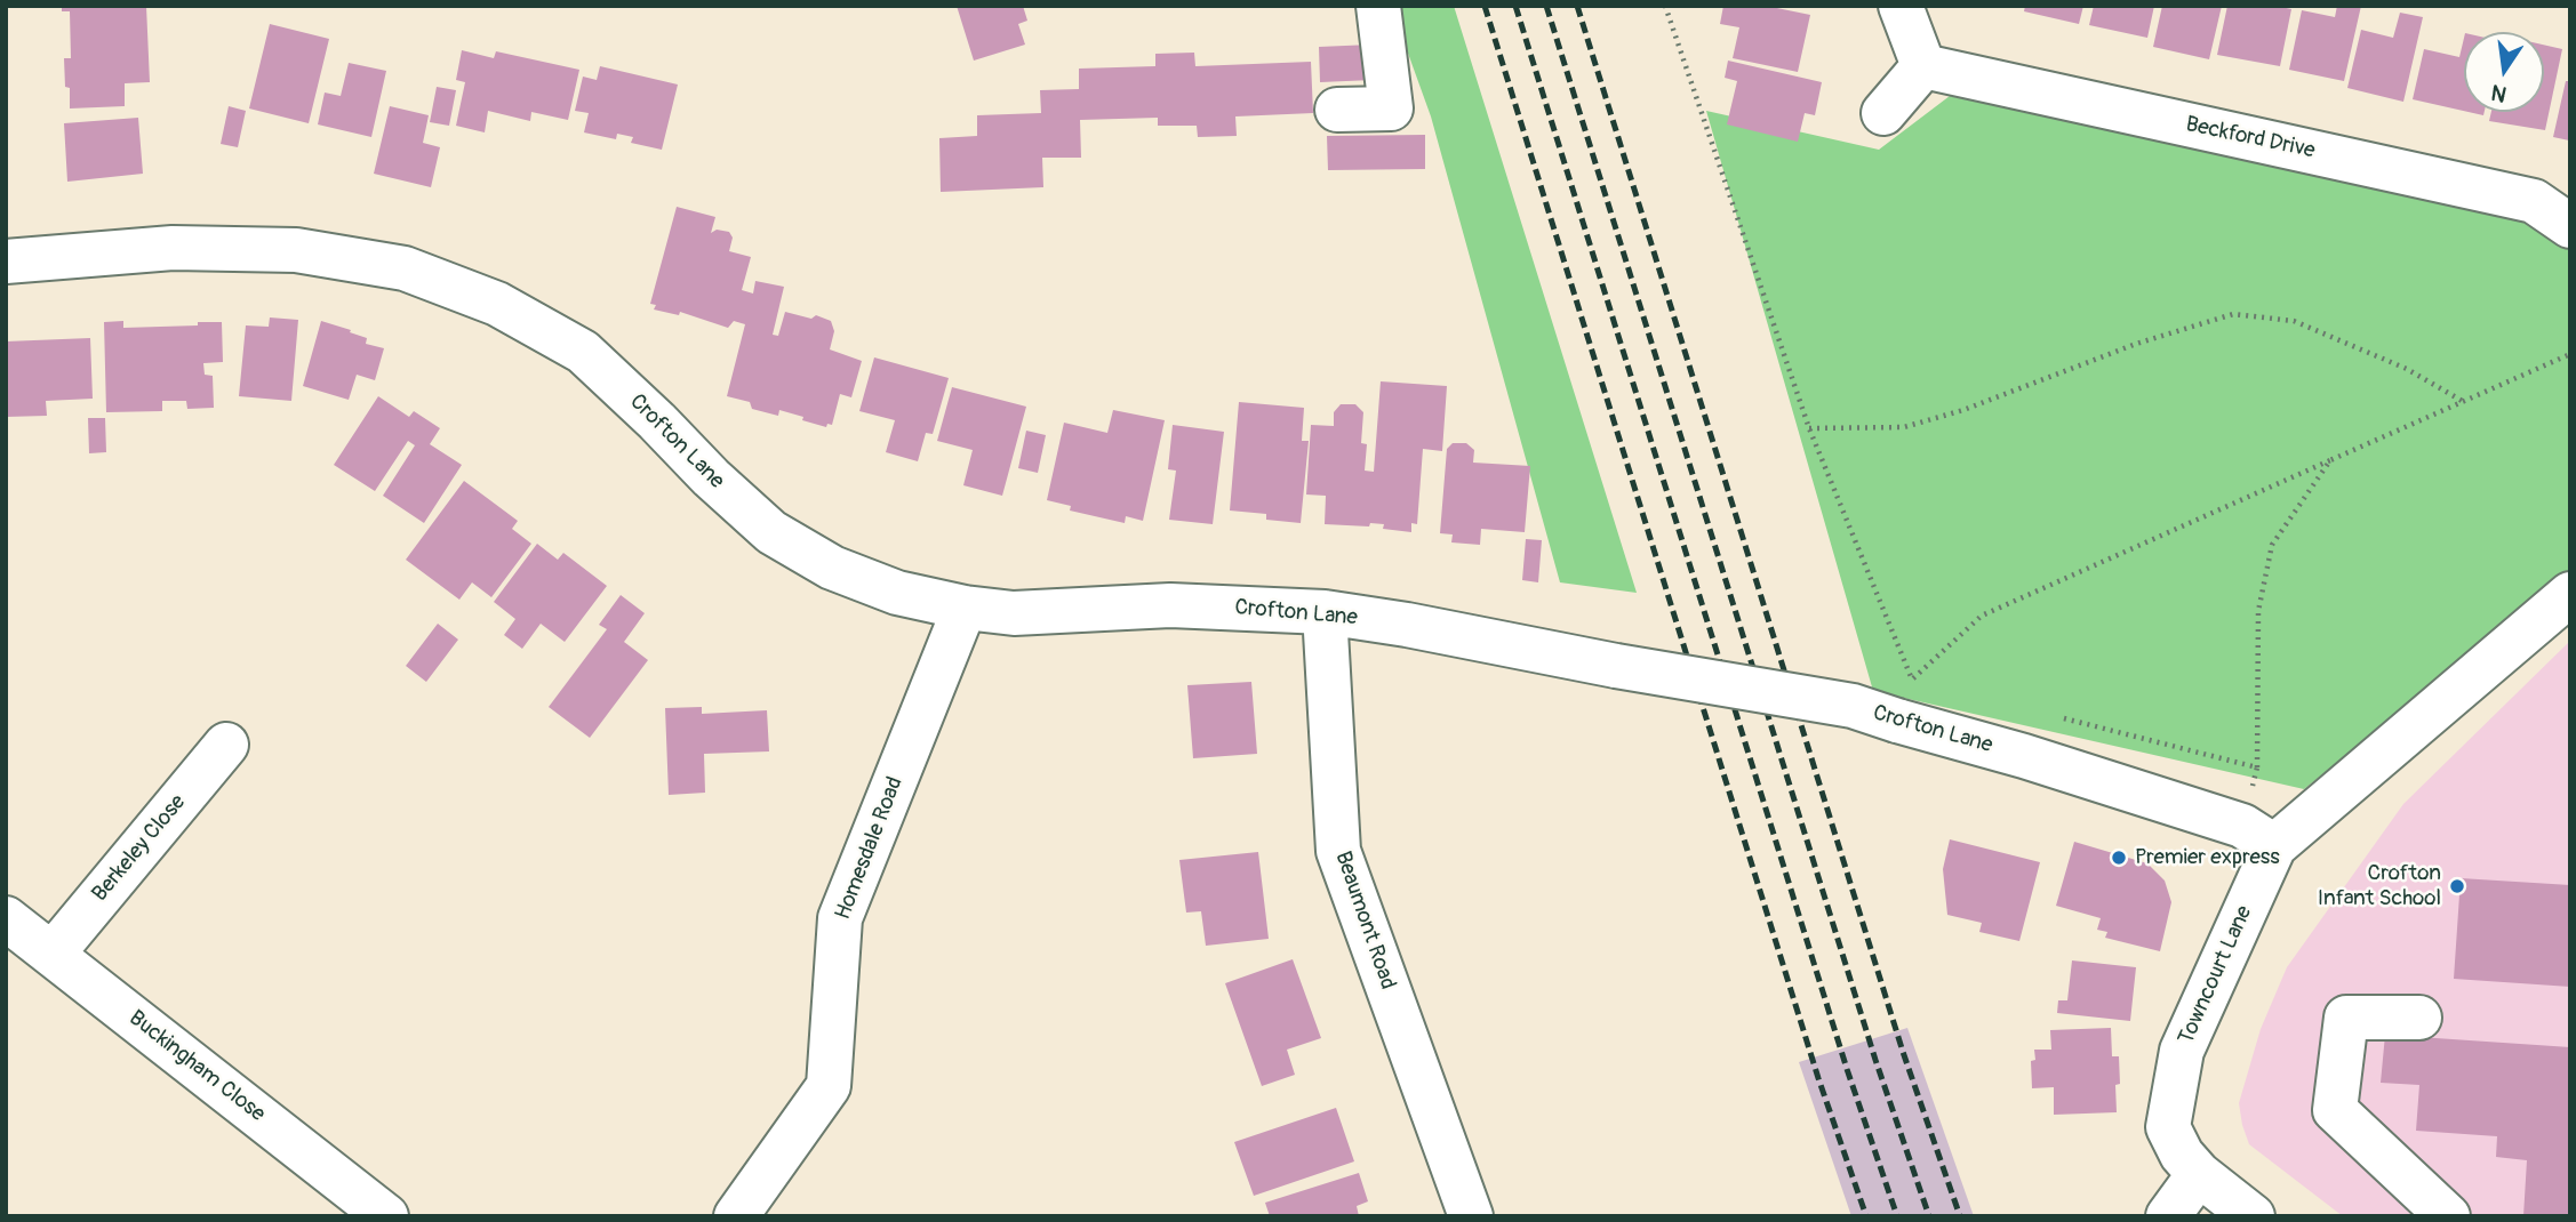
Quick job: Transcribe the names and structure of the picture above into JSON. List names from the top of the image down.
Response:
{
  "streets": {
    "street": [
      "Beckford Drive",
      "Crofton Lane",
      "Berkeley Close",
      "Homesdale Road",
      "Beaumont Road",
      "Towncourt Lane",
      "Buckingham Close"
    ]
  },
  "crossings": [
    ["Crofton Lane", "Homesdale Road"],
    ["Crofton Lane", "Beaumont Road"],
    ["Crofton Lane", "Towncourt Lane"],
    ["Berkeley Close", "Buckingham Close"]
  ],
  "places": ["Premier express", "Crofton Infant School"],
  "north": "bottom"
}
